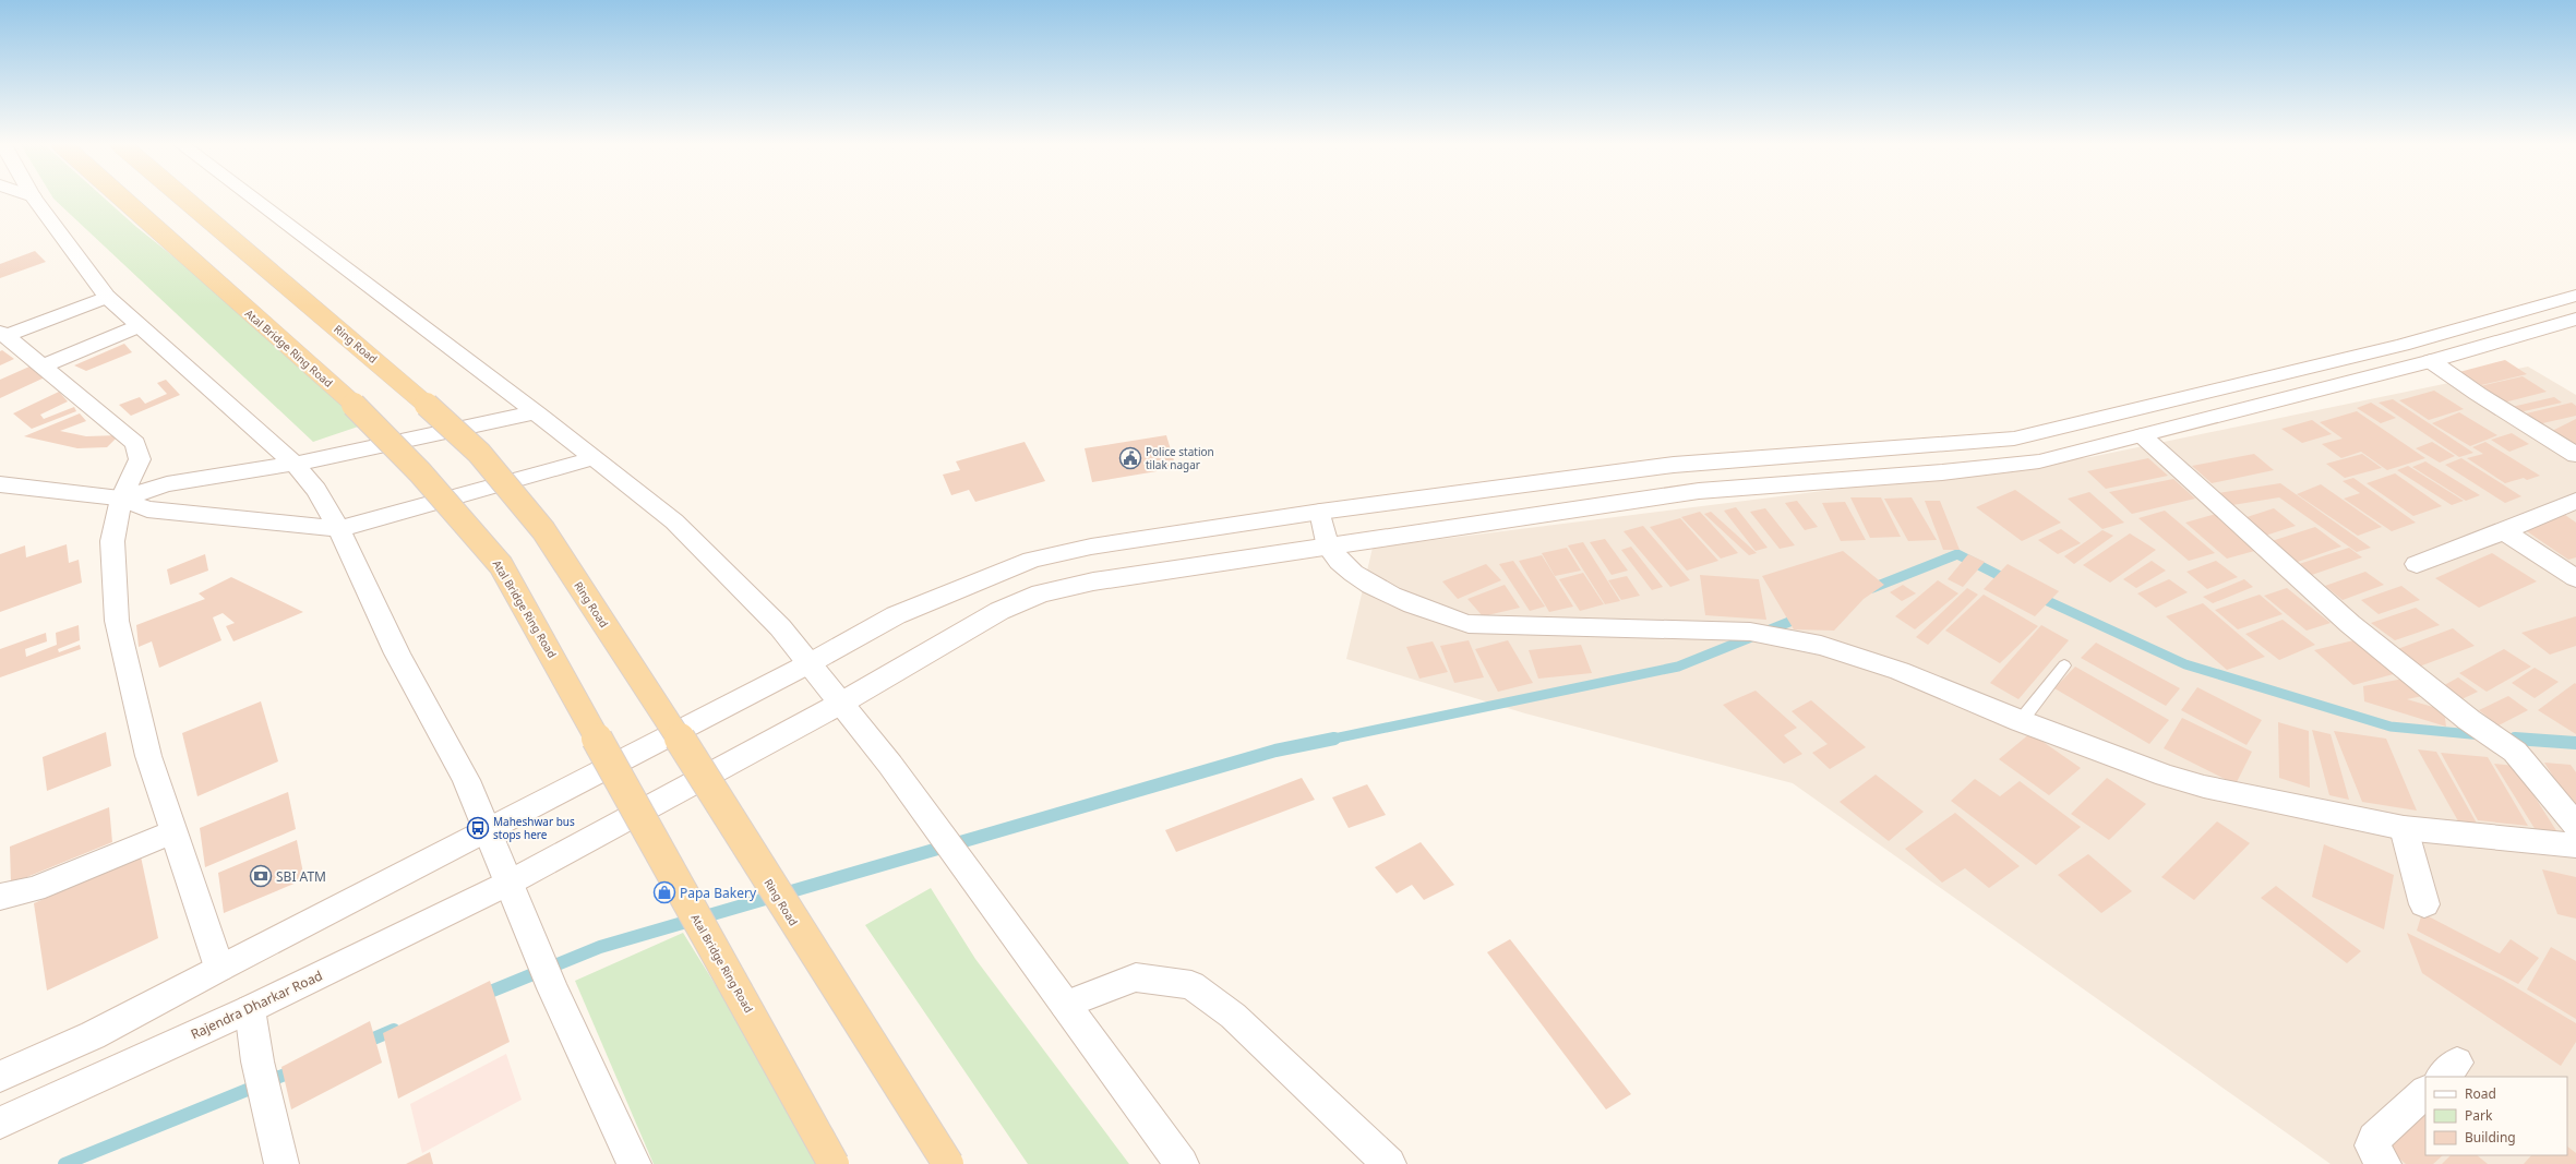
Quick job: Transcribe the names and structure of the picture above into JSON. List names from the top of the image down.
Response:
{
  "streets": {
    "main road": ["Ring Road", "Atal Bridge Ring Road"],
    "street": ["Rajendra Dharkar Road"]
  },
  "places": {
    "public building": ["Police station tilak nagar"],
    "bus stop": ["Maheshwar bus stops here"],
    "bank": ["SBI ATM"],
    "shop": ["Papa Bakery"]
  },
  "legend": ["Road", "Park", "Building"]
}
